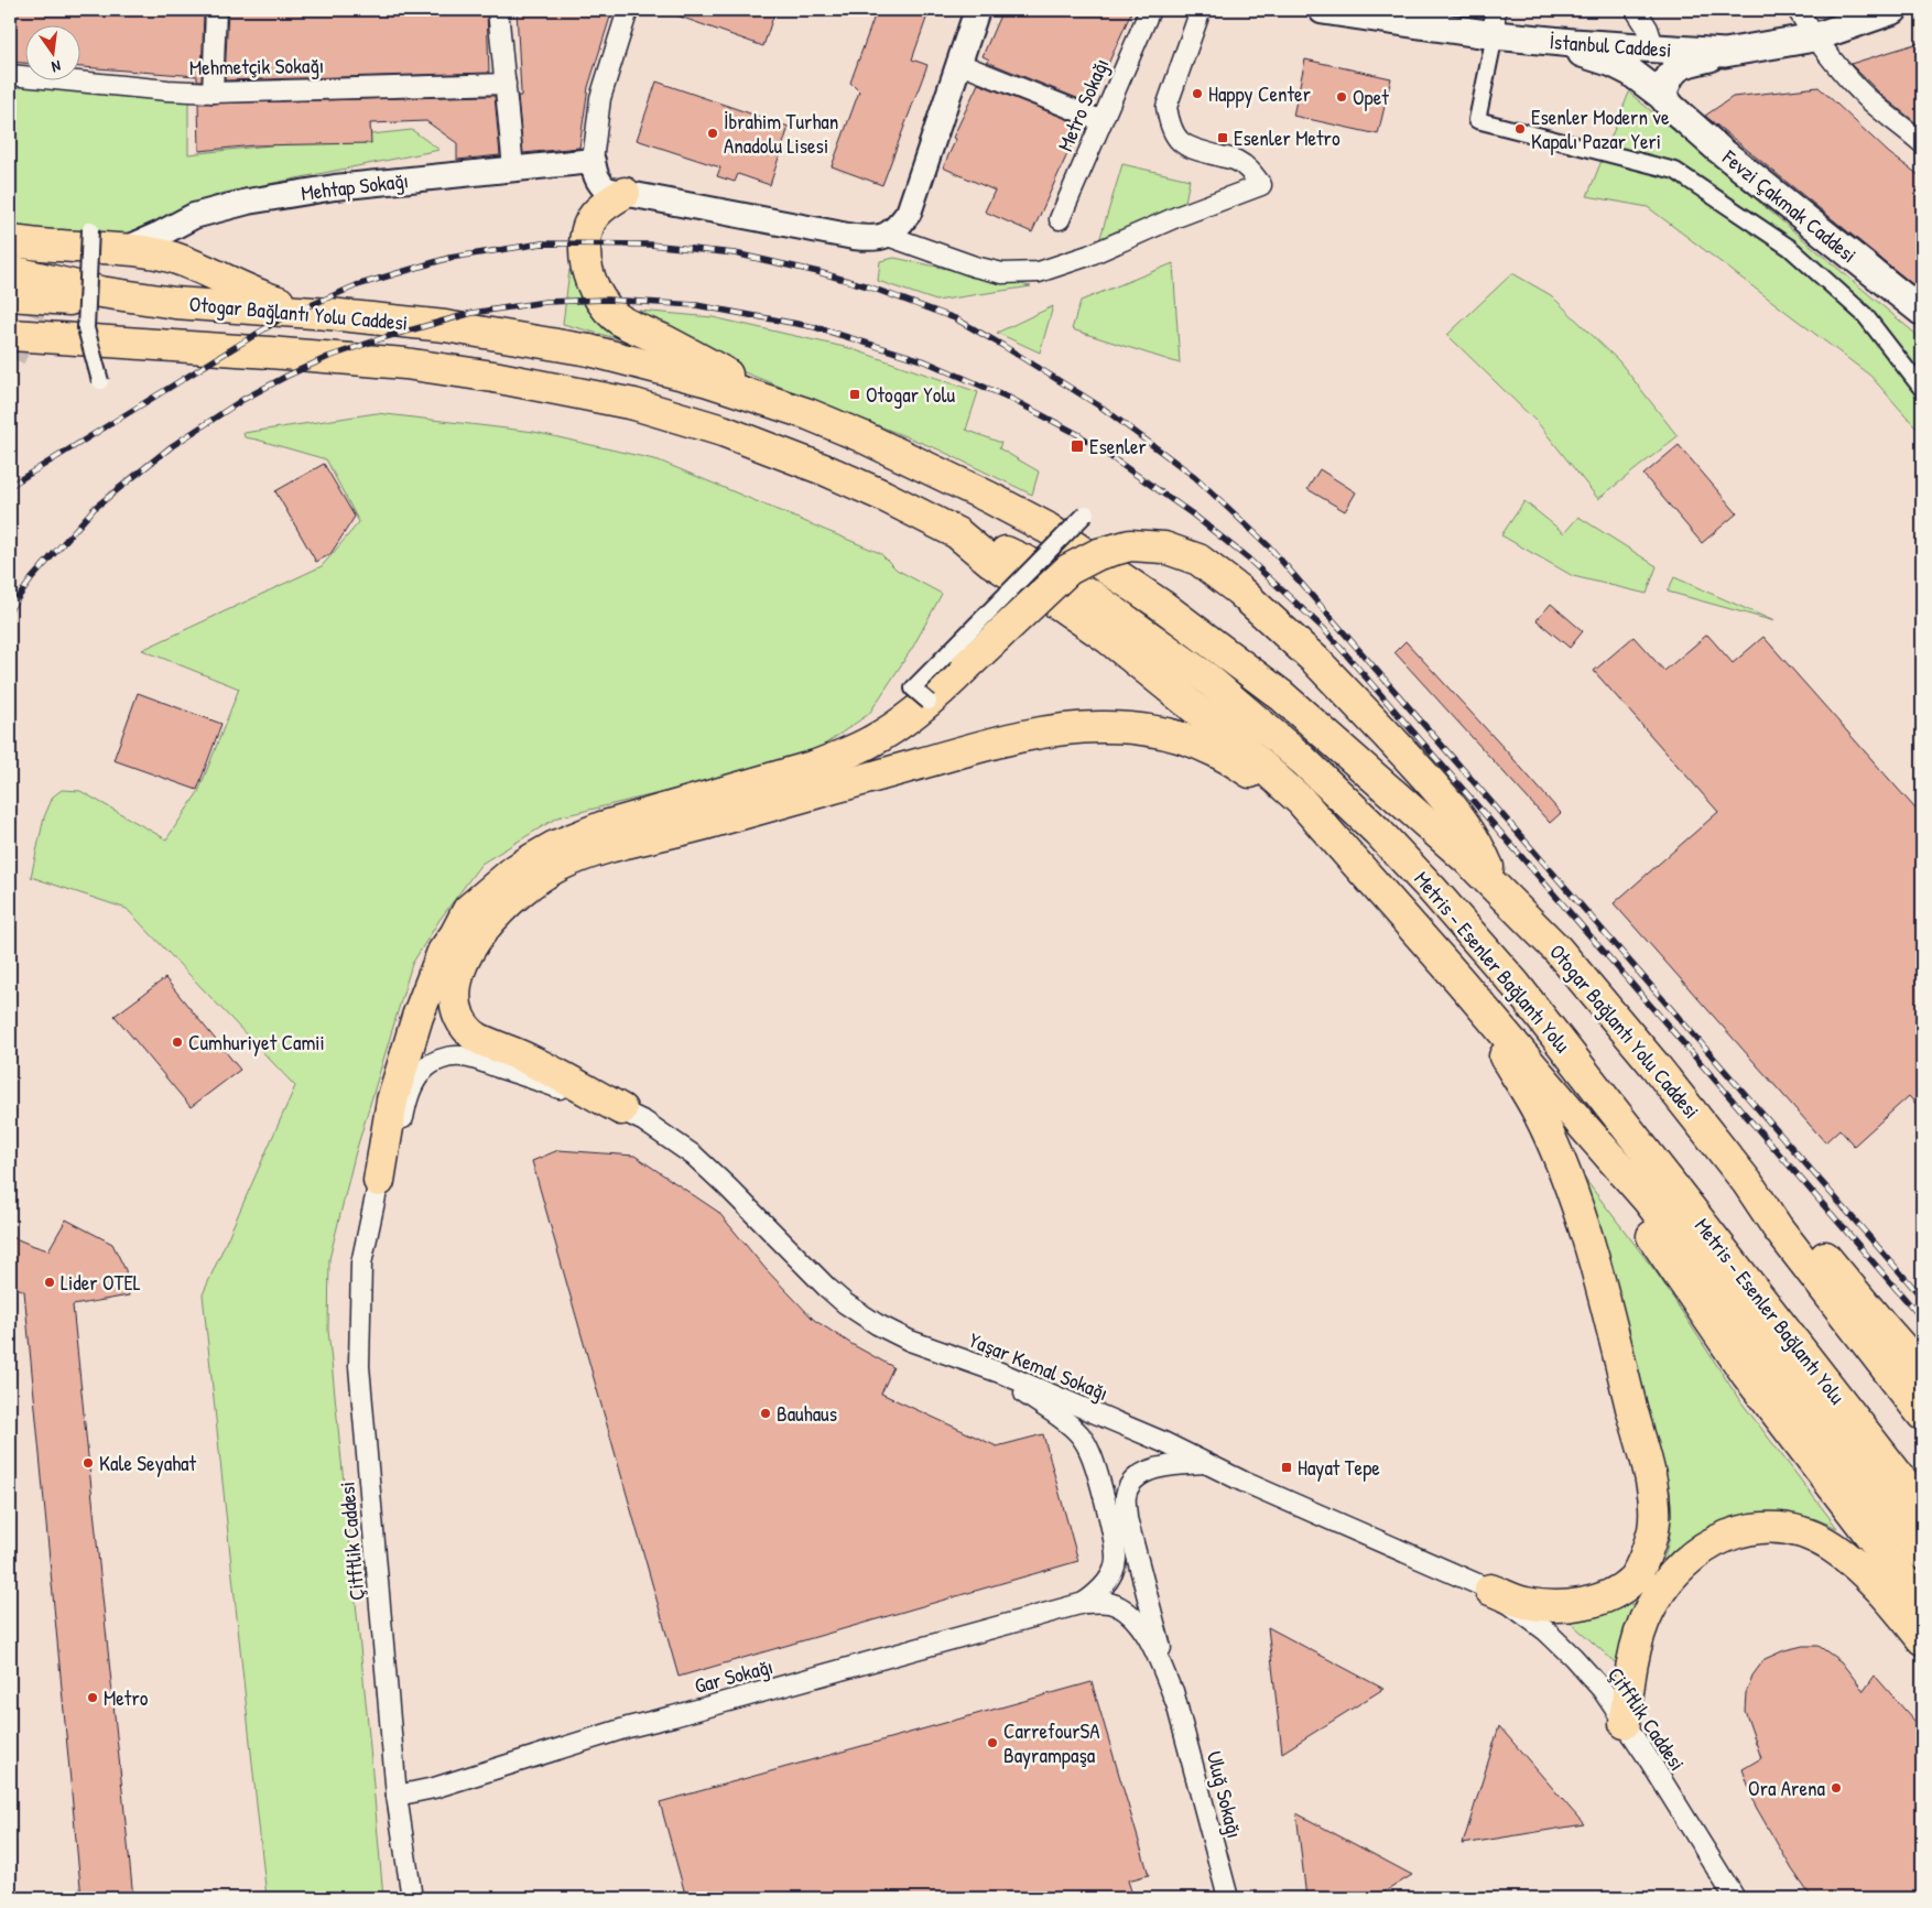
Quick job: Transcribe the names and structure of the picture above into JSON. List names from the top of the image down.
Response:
{
  "streets": {
    "main road": [
      "İstanbul Caddesi",
      "Fevzi Çakmak Caddesi",
      "Otogar Bağlantı Yolu Caddesi",
      "Metris - Esenler Bağlantı Yolu"
    ],
    "street": [
      "Mehmetçik Sokağı",
      "Metro Sokağı",
      "Mehtap Sokağı",
      "Yaşar Kemal Sokağı",
      "Çitftlik Caddesi",
      "Gar Sokağı",
      "Uluğ Sokağı"
    ]
  },
  "crossings": [
    ["İstanbul Caddesi", "Fevzi Çakmak Caddesi"],
    ["Yaşar Kemal Sokağı", "Çitftlik Caddesi"],
    ["Çitftlik Caddesi", "Gar Sokağı"]
  ],
  "places": {
    "other": [
      "Happy Center",
      "Opet",
      "Esenler Modern ve Kapalı Pazar Yeri",
      "İbrahim Turhan Anadolu Lisesi",
      "Cumhuriyet Camii",
      "Lider OTEL",
      "Bauhaus",
      "Kale Seyahat",
      "Metro",
      "CarrefourSA Bayrampaşa",
      "Ora Arena"
    ],
    "transit": [
      "Esenler Metro",
      "Otogar Yolu",
      "Esenler",
      "Hayat Tepe"
    ]
  },
  "north": "bottom"
}
